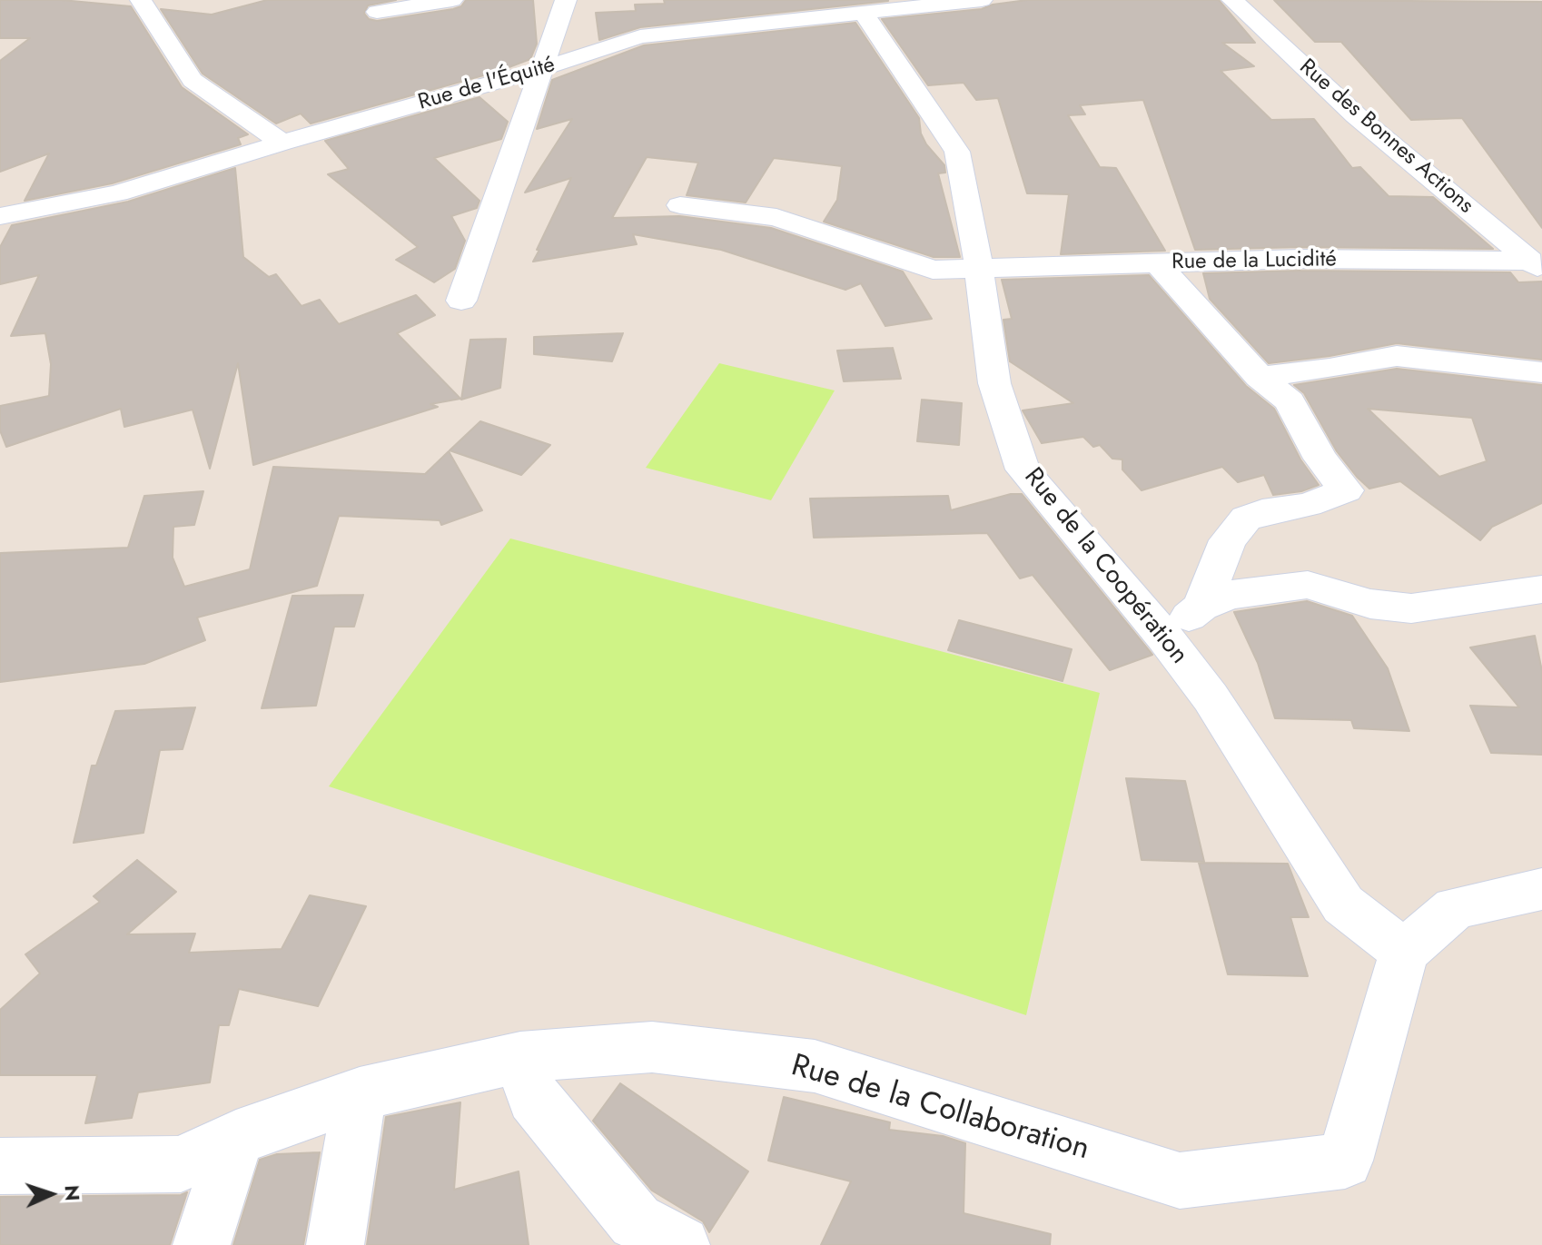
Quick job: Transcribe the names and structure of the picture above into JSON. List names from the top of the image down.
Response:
{
  "streets": {
    "street": [
      "Rue de l'Équité",
      "Rue des Bonnes Actions",
      "Rue de la Lucidité",
      "Rue de la Coopération",
      "Rue de la Collaboration"
    ]
  },
  "crossings": [
    ["Rue de l'Équité", "Rue de la Coopération"],
    ["Rue des Bonnes Actions", "Rue de la Lucidité"],
    ["Rue de la Lucidité", "Rue de la Coopération"],
    ["Rue de la Coopération", "Rue de la Collaboration"]
  ],
  "north": "right"
}
